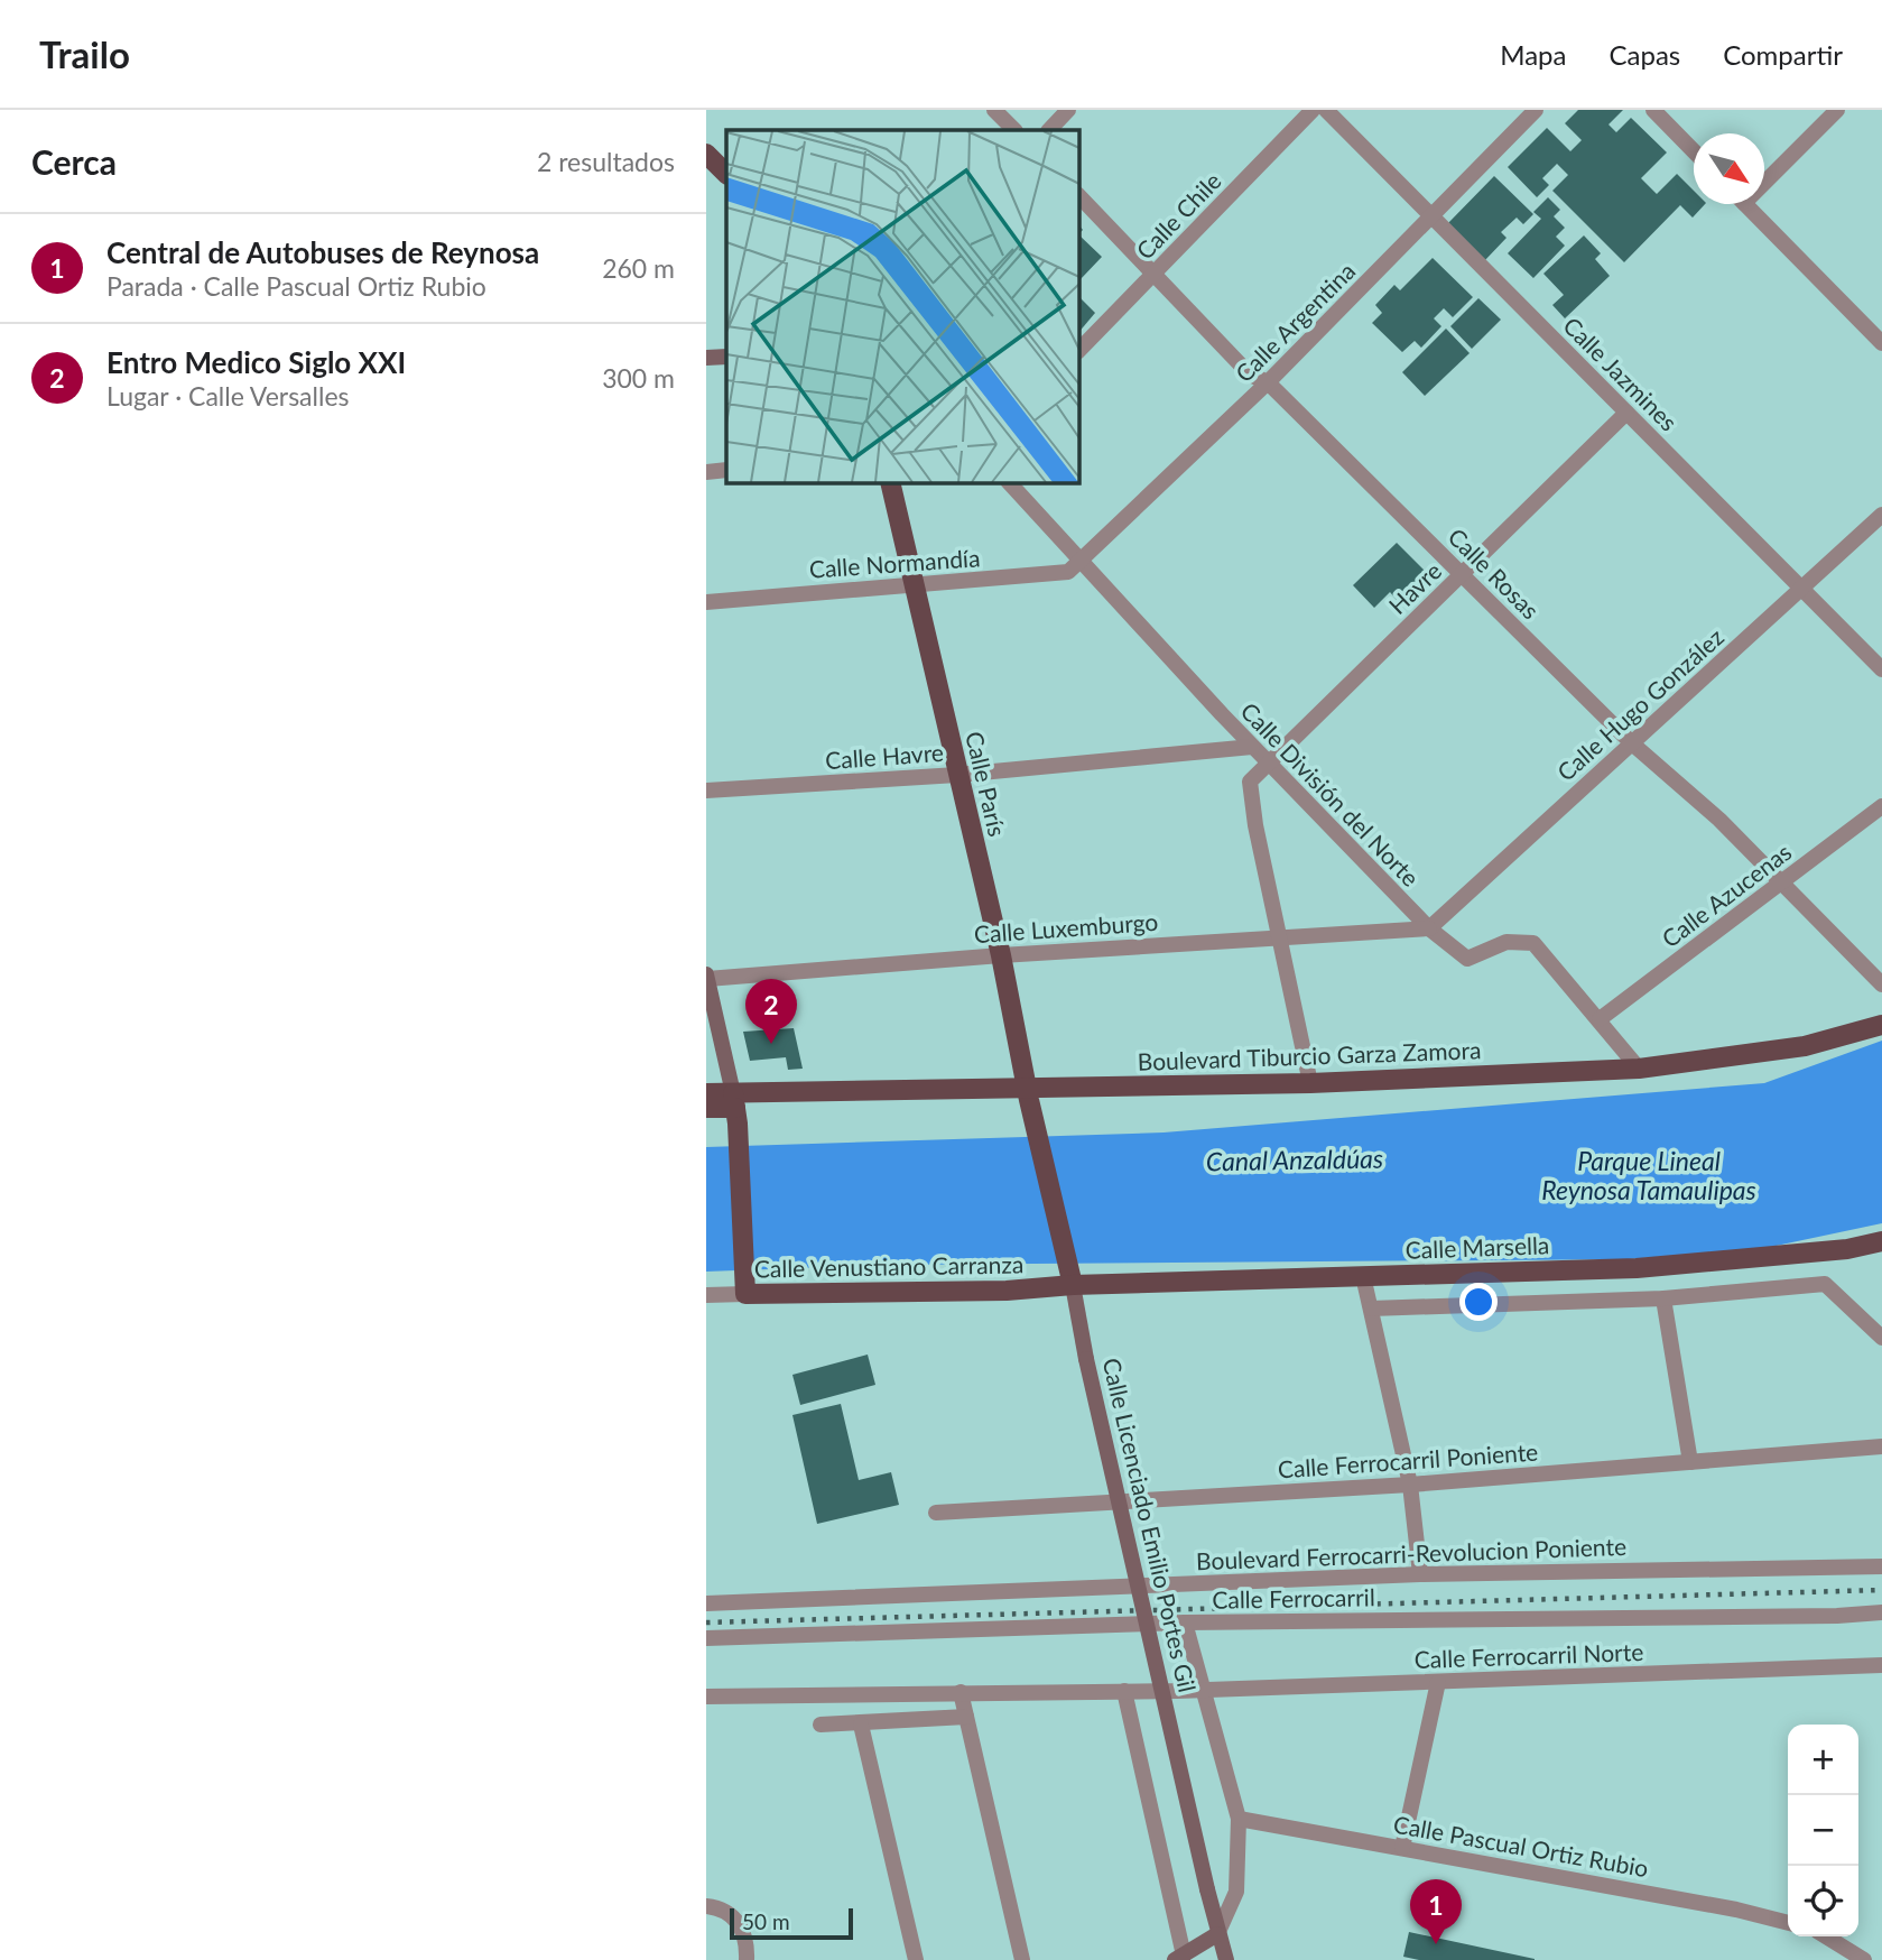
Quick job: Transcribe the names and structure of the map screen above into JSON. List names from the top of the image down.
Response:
{
  "streets": {
    "main road": [
      "Calle París",
      "Boulevard Tiburcio Garza Zamora",
      "Calle Marsella",
      "Calle Venustiano Carranza",
      "Calle Licenciado Emilio Portes Gil"
    ],
    "street": [
      "Calle Chile",
      "Calle Argentina",
      "Calle Jazmines",
      "Calle Normandía",
      "Calle Rosas",
      "Havre",
      "Calle Hugo González",
      "Calle Havre",
      "Calle División del Norte",
      "Calle Azucenas",
      "Calle Luxemburgo",
      "Calle Ferrocarril Poniente",
      "Boulevard Ferrocarri-Revolucion Poniente",
      "Calle Ferrocarril",
      "Calle Ferrocarril Norte",
      "Calle Pascual Ortiz Rubio"
    ]
  },
  "crossings": [
    ["Calle Chile", "Calle Rosas"],
    ["Calle Argentina", "Calle Jazmines"],
    ["Calle Argentina", "Calle Normandía"],
    ["Calle Argentina", "Calle Rosas"],
    ["Calle Argentina", "Calle División del Norte"],
    ["Calle Jazmines", "Havre"],
    ["Calle Jazmines", "Calle Hugo González"],
    ["Calle Normandía", "Calle París"],
    ["Calle Normandía", "Calle División del Norte"],
    ["Calle Rosas", "Havre"],
    ["Calle Rosas", "Calle Hugo González"],
    ["Calle Rosas", "Calle Azucenas"],
    ["Havre", "Calle División del Norte"],
    ["Havre", "Calle Luxemburgo"],
    ["Havre", "Boulevard Tiburcio Garza Zamora"],
    ["Calle Hugo González", "Calle División del Norte"],
    ["Calle Hugo González", "Calle Luxemburgo"],
    ["Calle Havre", "Calle París"],
    ["Calle Havre", "Calle División del Norte"],
    ["Calle París", "Calle Luxemburgo"],
    ["Calle París", "Boulevard Tiburcio Garza Zamora"],
    ["Calle París", "Calle Licenciado Emilio Portes Gil"],
    ["Calle División del Norte", "Calle Azucenas"],
    ["Calle División del Norte", "Calle Luxemburgo"],
    ["Calle División del Norte", "Boulevard Tiburcio Garza Zamora"],
    ["Boulevard Tiburcio Garza Zamora", "Calle Licenciado Emilio Portes Gil"],
    ["Calle Marsella", "Calle Venustiano Carranza"],
    ["Calle Marsella", "Calle Licenciado Emilio Portes Gil"],
    ["Calle Venustiano Carranza", "Calle Licenciado Emilio Portes Gil"]
  ],
  "water": ["Canal Anzaldúas", "Parque Lineal Reynosa Tamaulipas"],
  "scale_bar": "50 m",
  "north": "bottom right",
  "page": {
    "header": "Trailo",
    "nav": ["Mapa", "Capas", "Compartir"],
    "heading": ["Cerca", "2 resultados"],
    "list": [
      {
        "mark": "1",
        "name": "Central de Autobuses de Reynosa",
        "note": "Parada · Calle Pascual Ortiz Rubio",
        "value": "260 m"
      },
      {
        "mark": "2",
        "name": "Entro Medico Siglo XXI",
        "note": "Lugar · Calle Versalles",
        "value": "300 m"
      }
    ],
    "pins": ["2", "1"],
    "map_buttons": ["+", "−"],
    "scale": "50 m"
  }
}
